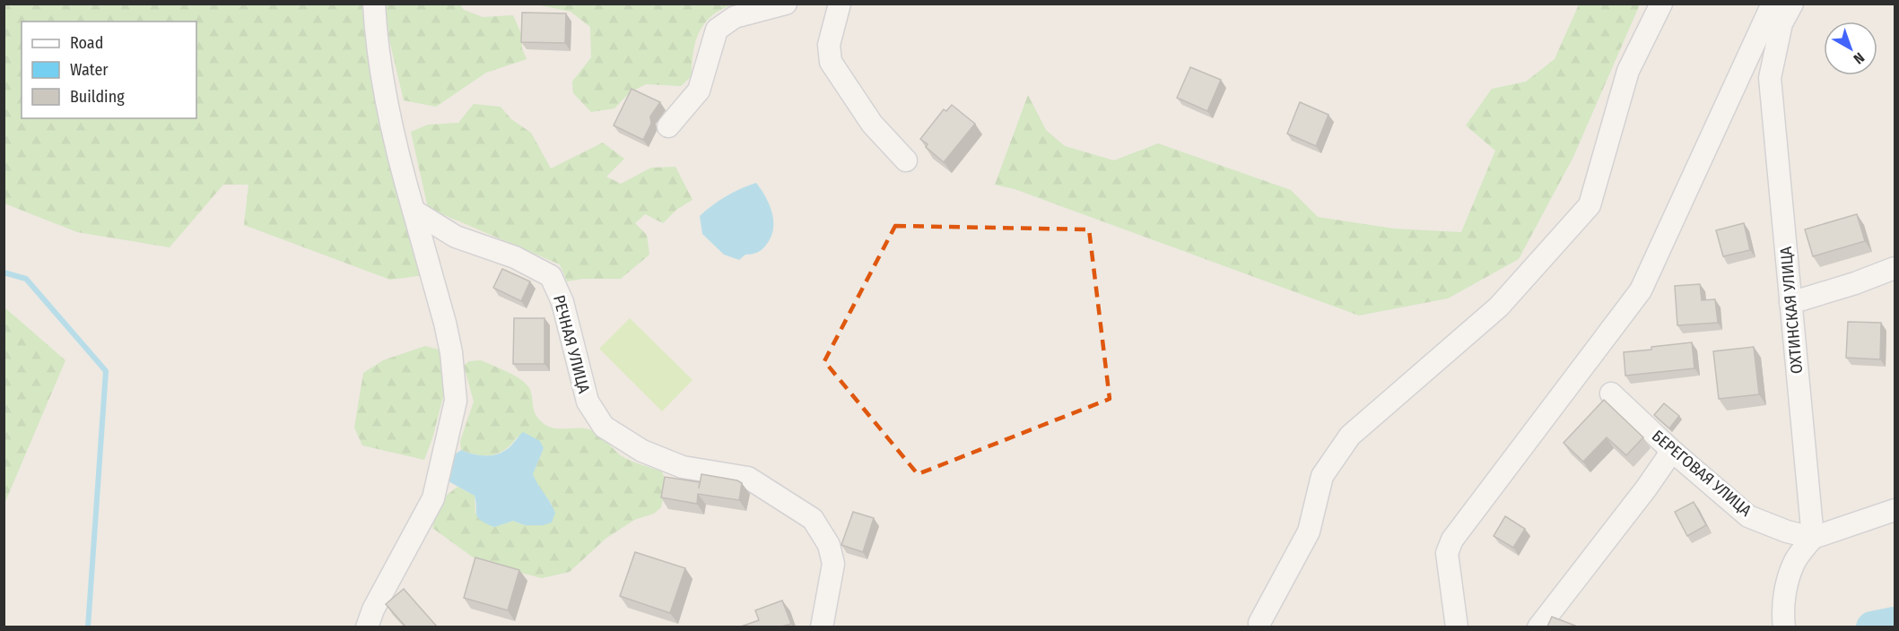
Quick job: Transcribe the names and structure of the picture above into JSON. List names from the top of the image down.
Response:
{
  "streets": {
    "street": ["ОХТИНСКАЯ УЛИЦА", "РЕЧНАЯ УЛИЦА", "БЕРЕГОВАЯ УЛИЦА"]
  },
  "crossings": [
    ["ОХТИНСКАЯ УЛИЦА", "БЕРЕГОВАЯ УЛИЦА"]
  ],
  "legend": ["Road", "Water", "Building"],
  "north": "bottom right"
}
